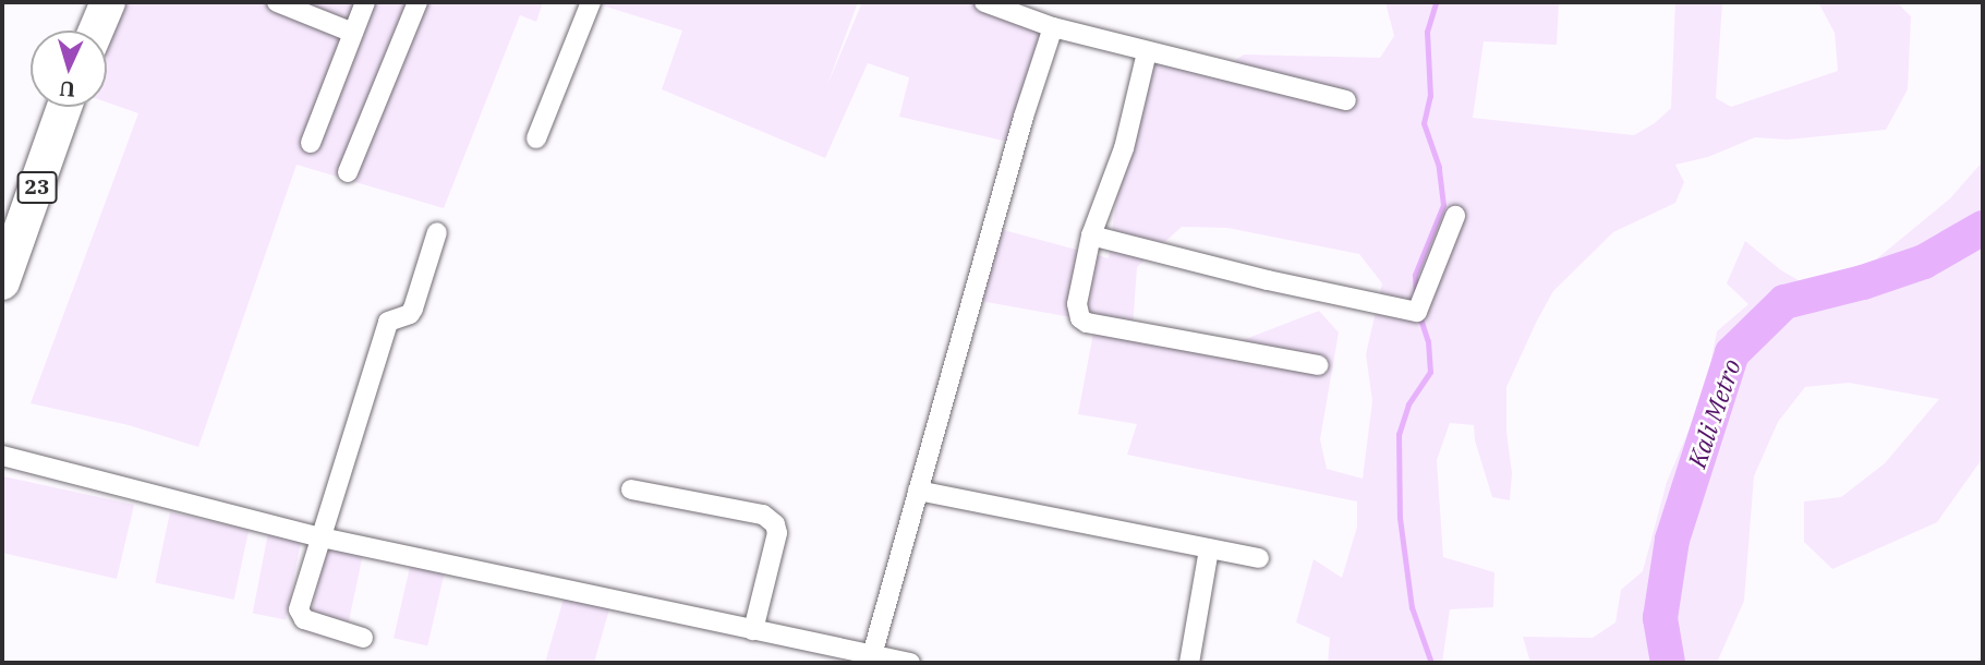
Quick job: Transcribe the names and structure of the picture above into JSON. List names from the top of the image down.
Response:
{
  "streets": {
    "highway": ["23"]
  },
  "water": ["Kali Metro"],
  "north": "bottom"
}
